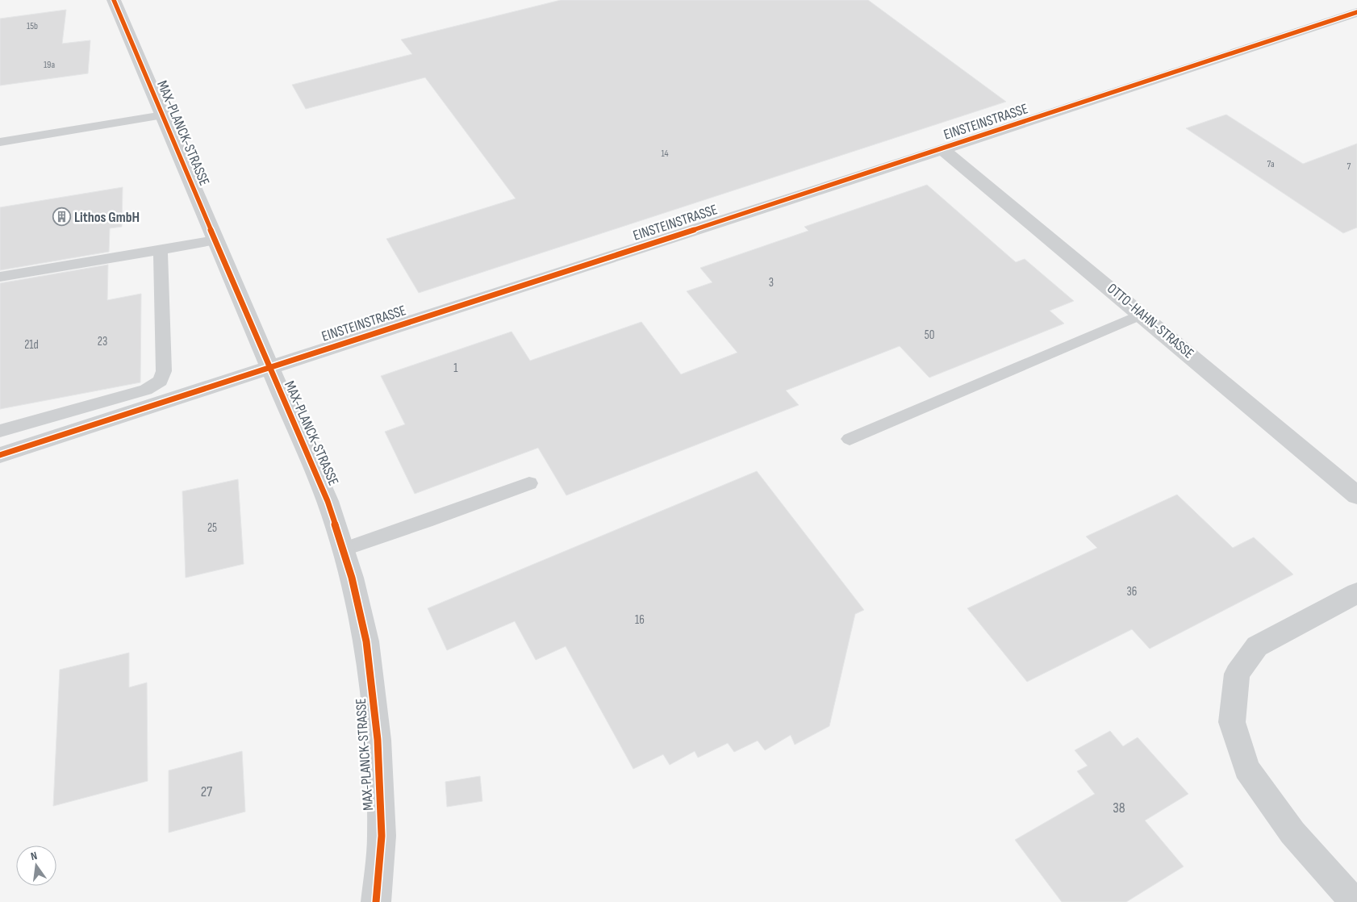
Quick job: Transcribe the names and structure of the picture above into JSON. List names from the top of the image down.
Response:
{
  "streets": {
    "street": ["EINSTEINSTRASSE", "MAX-PLANCK-STRASSE", "OTTO-HAHN-STRASSE"]
  },
  "crossings": [
    ["EINSTEINSTRASSE", "MAX-PLANCK-STRASSE"],
    ["EINSTEINSTRASSE", "OTTO-HAHN-STRASSE"]
  ],
  "places": {
    "building": ["Lithos GmbH"]
  },
  "house_numbers": [
    "15b",
    "19a",
    "14",
    "7a",
    "7",
    "3",
    "50",
    "23",
    "21d",
    "1",
    "25",
    "36",
    "16",
    "27",
    "38"
  ],
  "north": "top"
}
